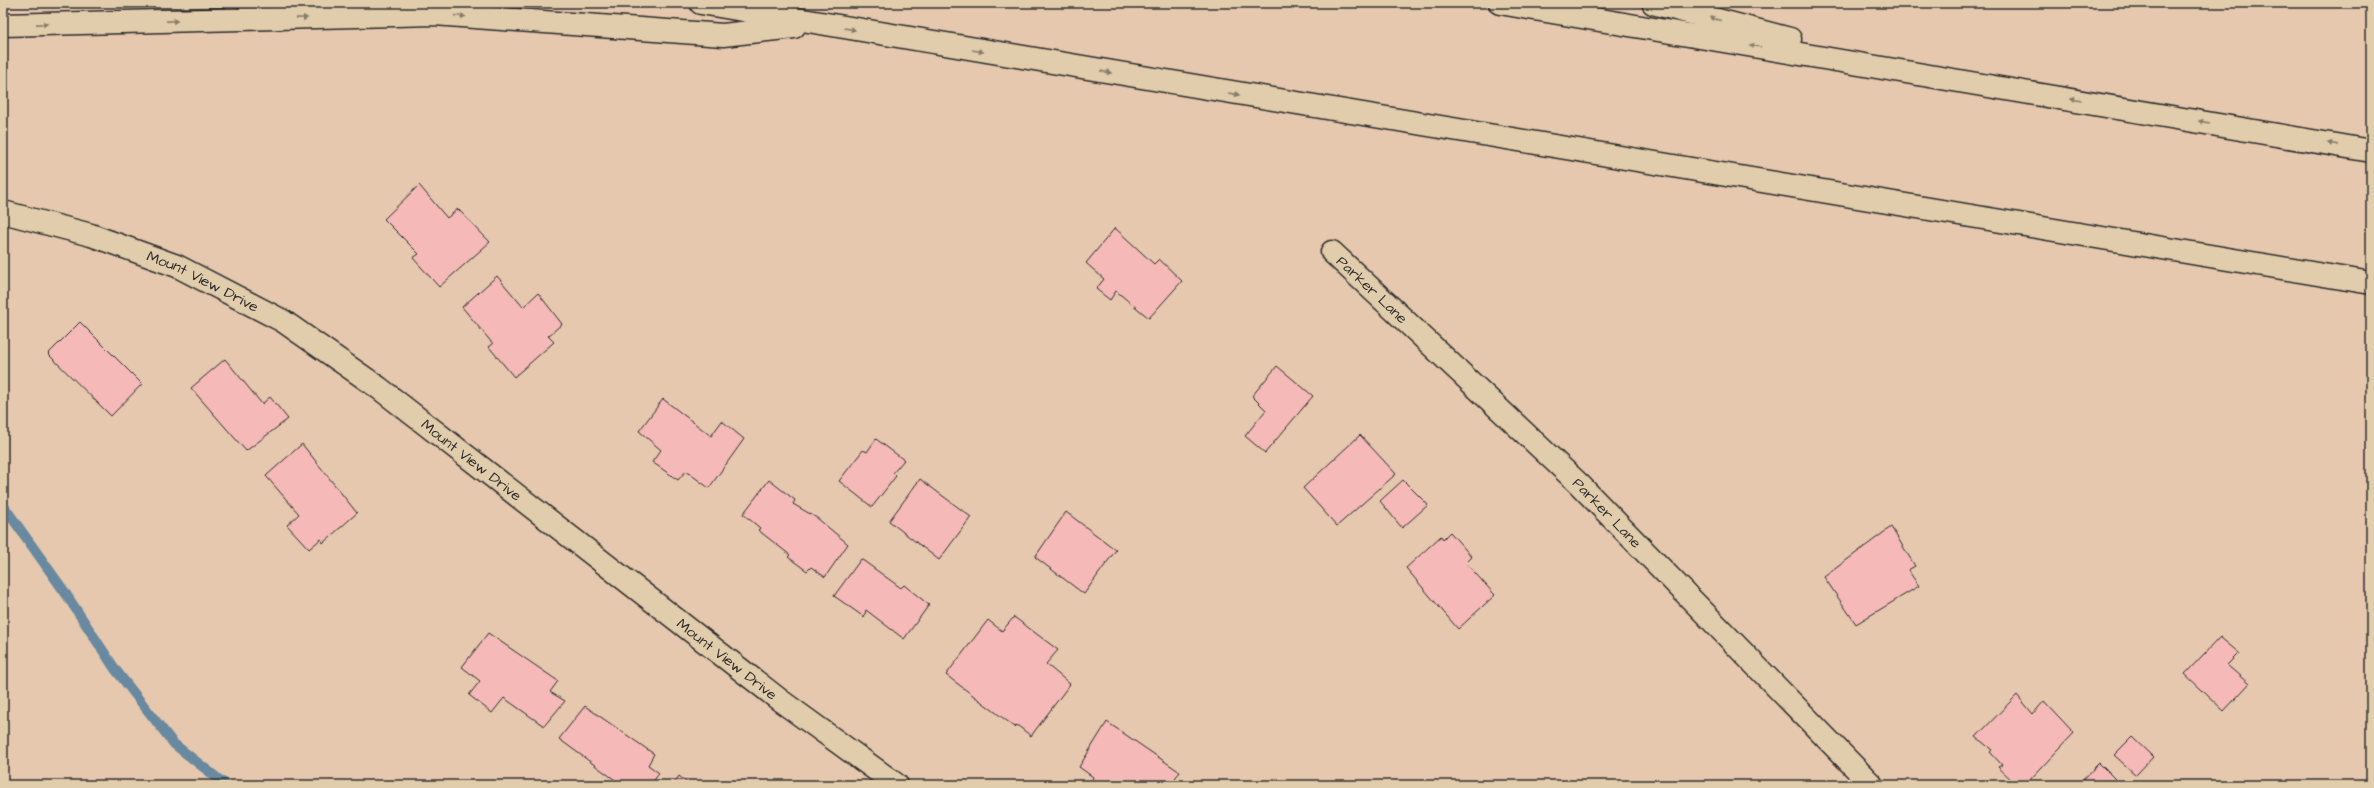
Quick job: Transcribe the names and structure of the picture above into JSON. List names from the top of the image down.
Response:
{
  "streets": {
    "main road": ["Mount View Drive", "Parker Lane"]
  }
}
